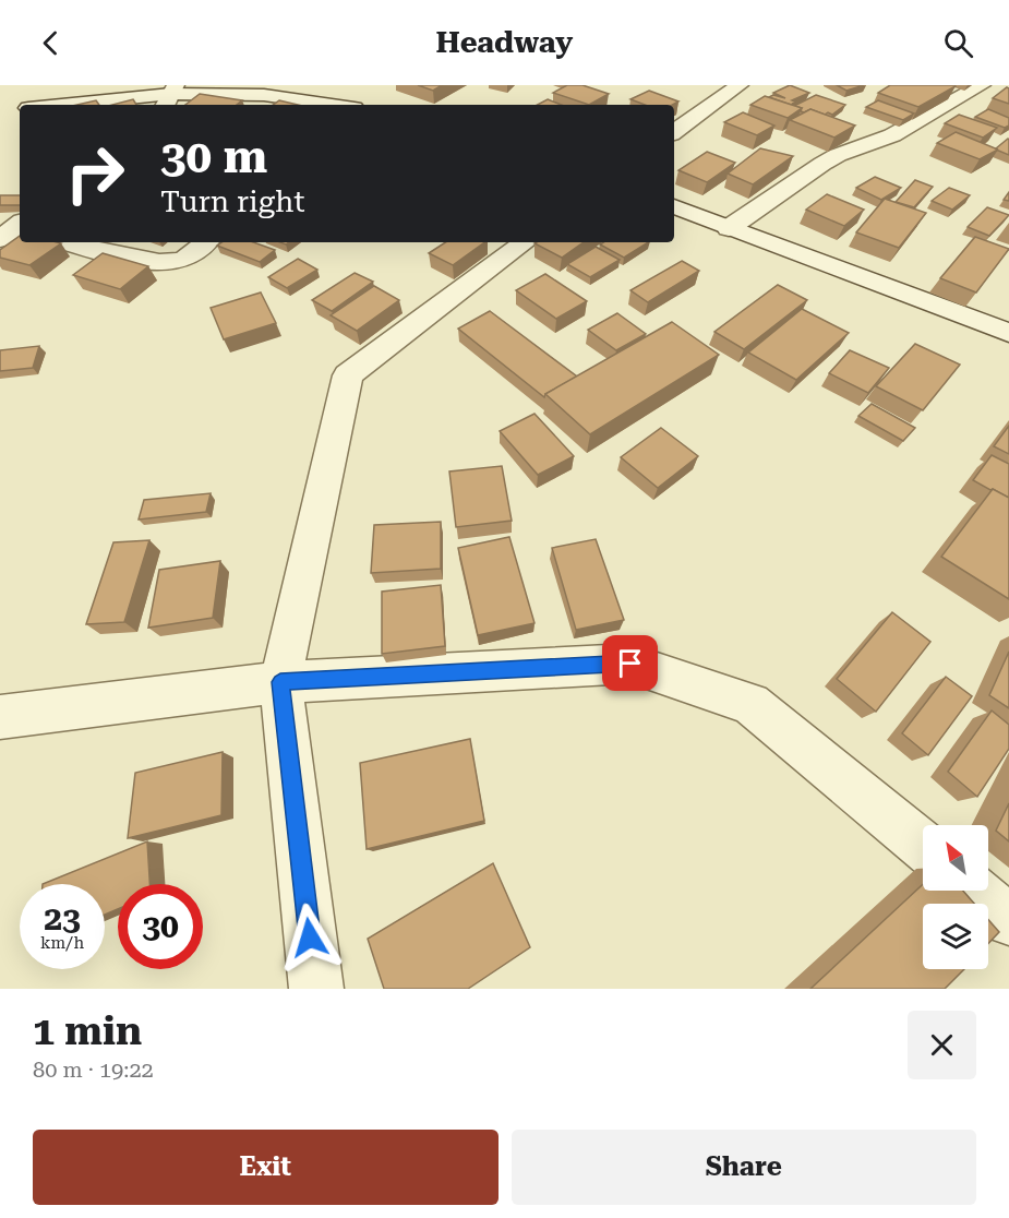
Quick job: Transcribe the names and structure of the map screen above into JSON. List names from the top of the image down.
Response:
{
  "north": "top left",
  "page": {
    "header": "Headway",
    "turn": ["30 m", "Turn right"],
    "speed": "23 km/h",
    "limit": "30",
    "heading": ["1 min", "80 m · 19:22"],
    "buttons": ["Exit", "Share"]
  }
}
